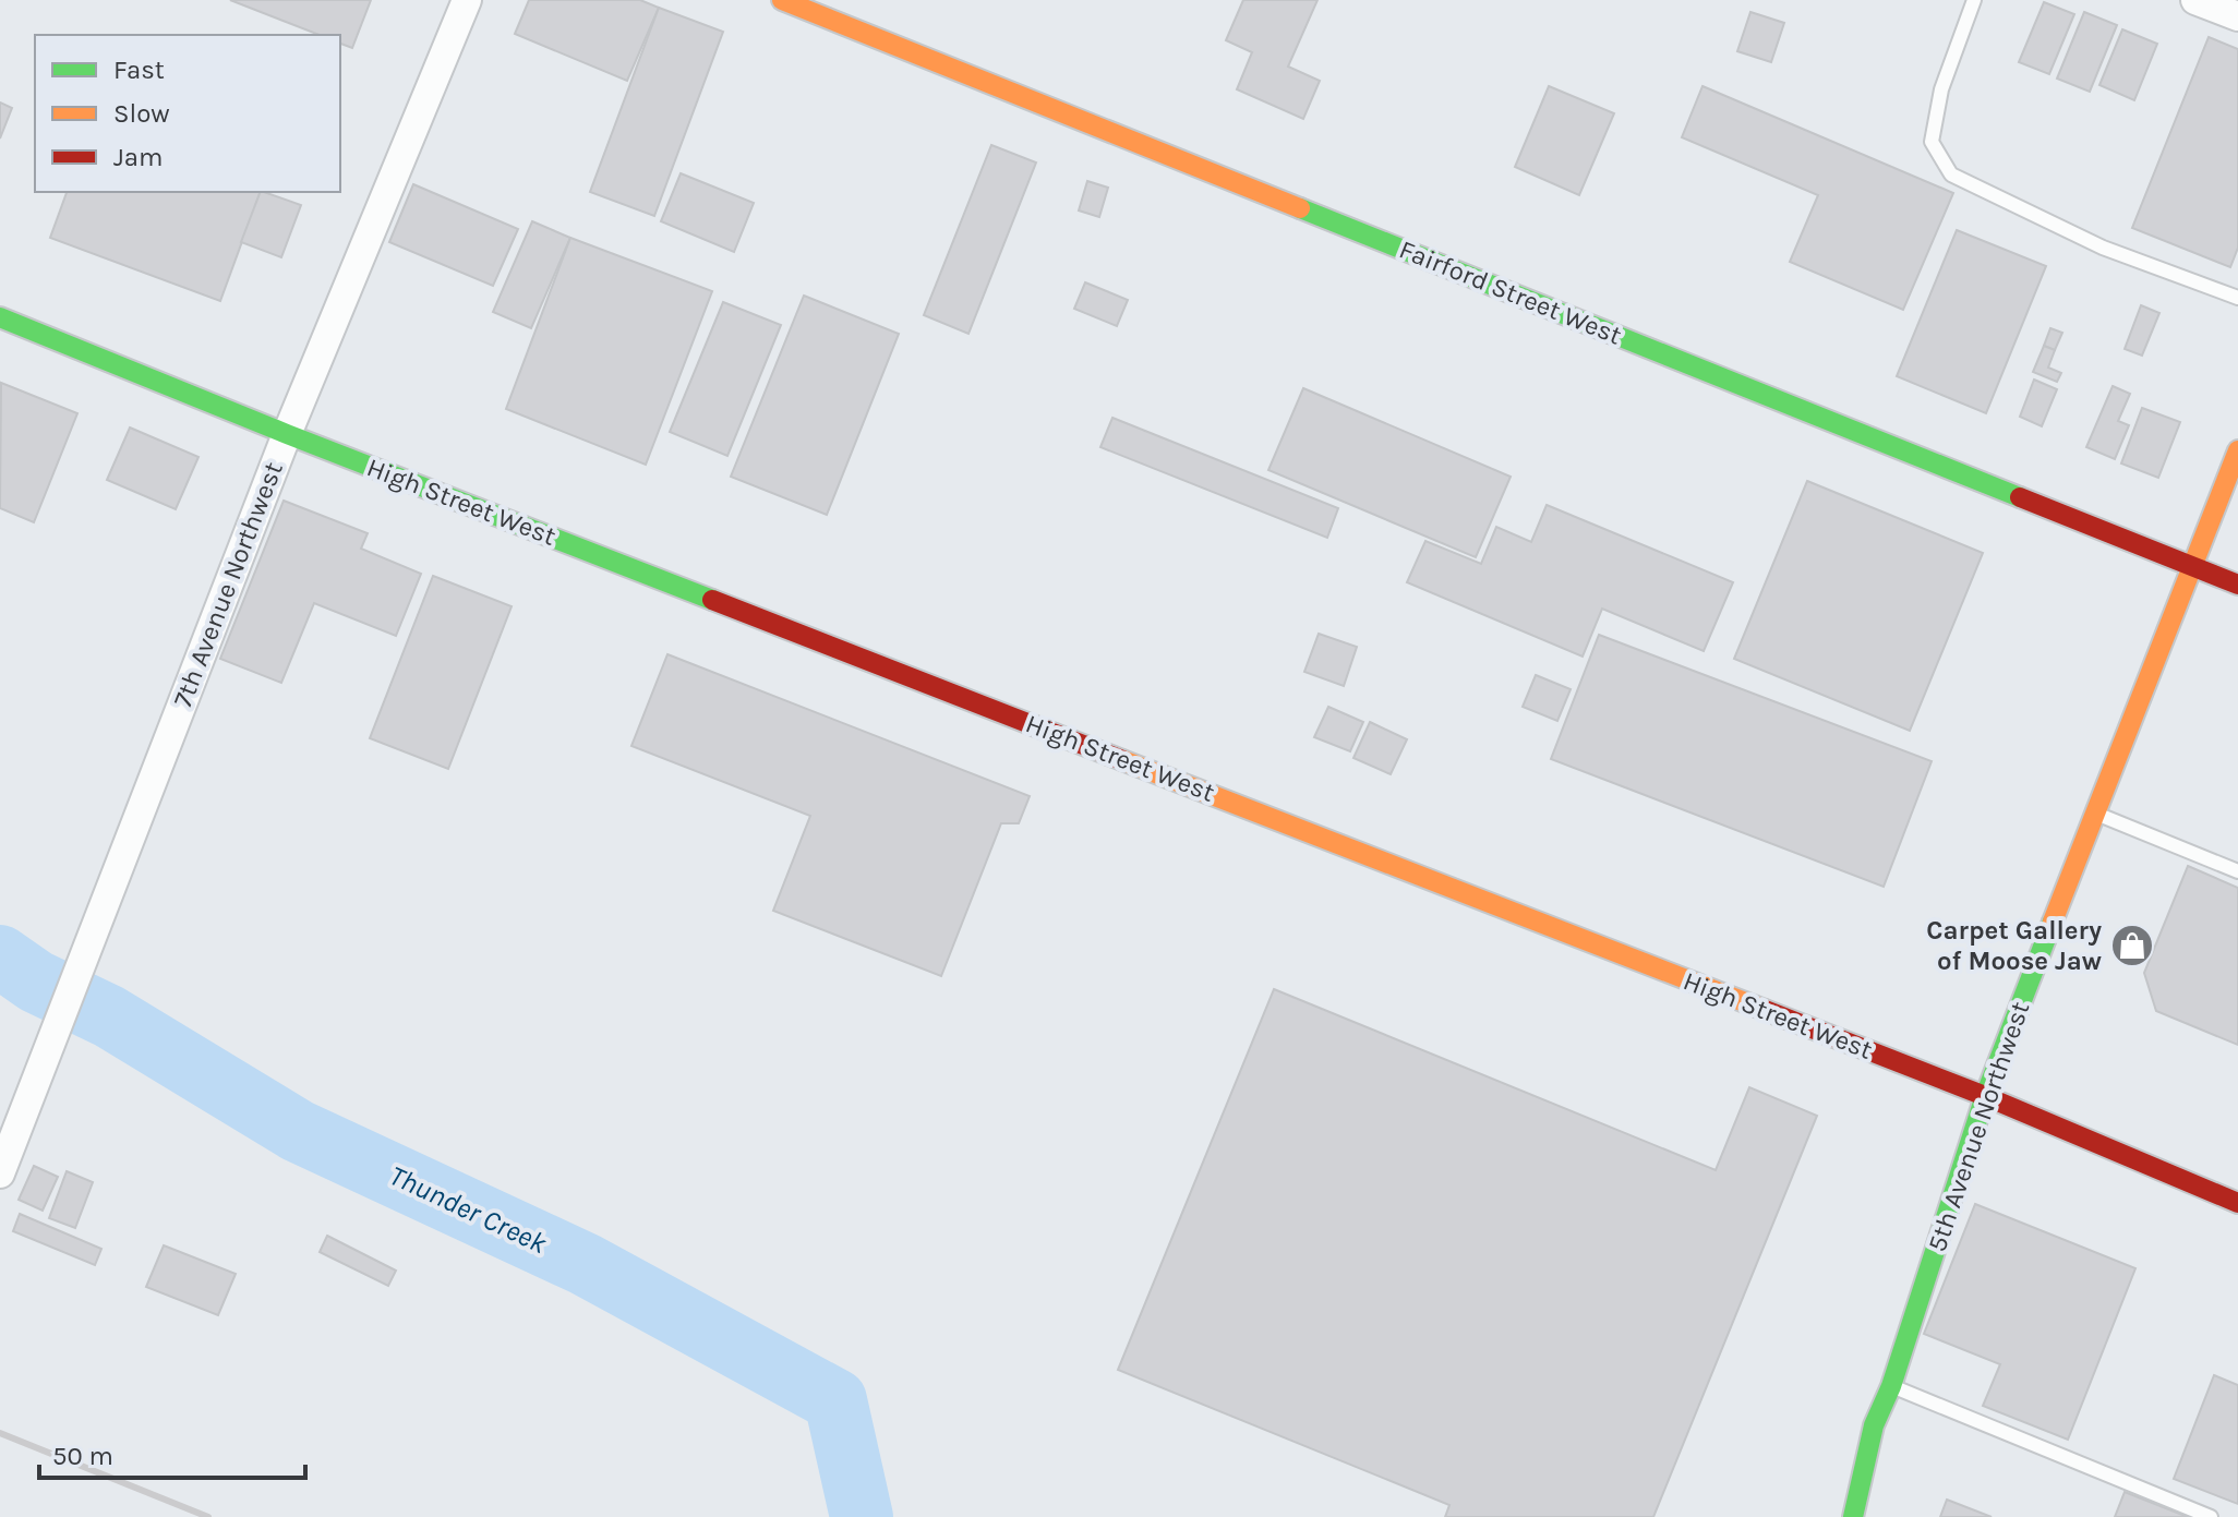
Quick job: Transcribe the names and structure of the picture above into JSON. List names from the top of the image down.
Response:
{
  "streets": {
    "street": [
      "Fairford Street West",
      "High Street West",
      "7th Avenue Northwest",
      "5th Avenue Northwest"
    ]
  },
  "crossings": [
    ["Fairford Street West", "5th Avenue Northwest"],
    ["High Street West", "7th Avenue Northwest"],
    ["High Street West", "5th Avenue Northwest"]
  ],
  "water": ["Thunder Creek"],
  "places": {
    "shop": ["Carpet Gallery of Moose Jaw"]
  },
  "legend": ["Fast", "Slow", "Jam"],
  "scale_bar": "50 m"
}
